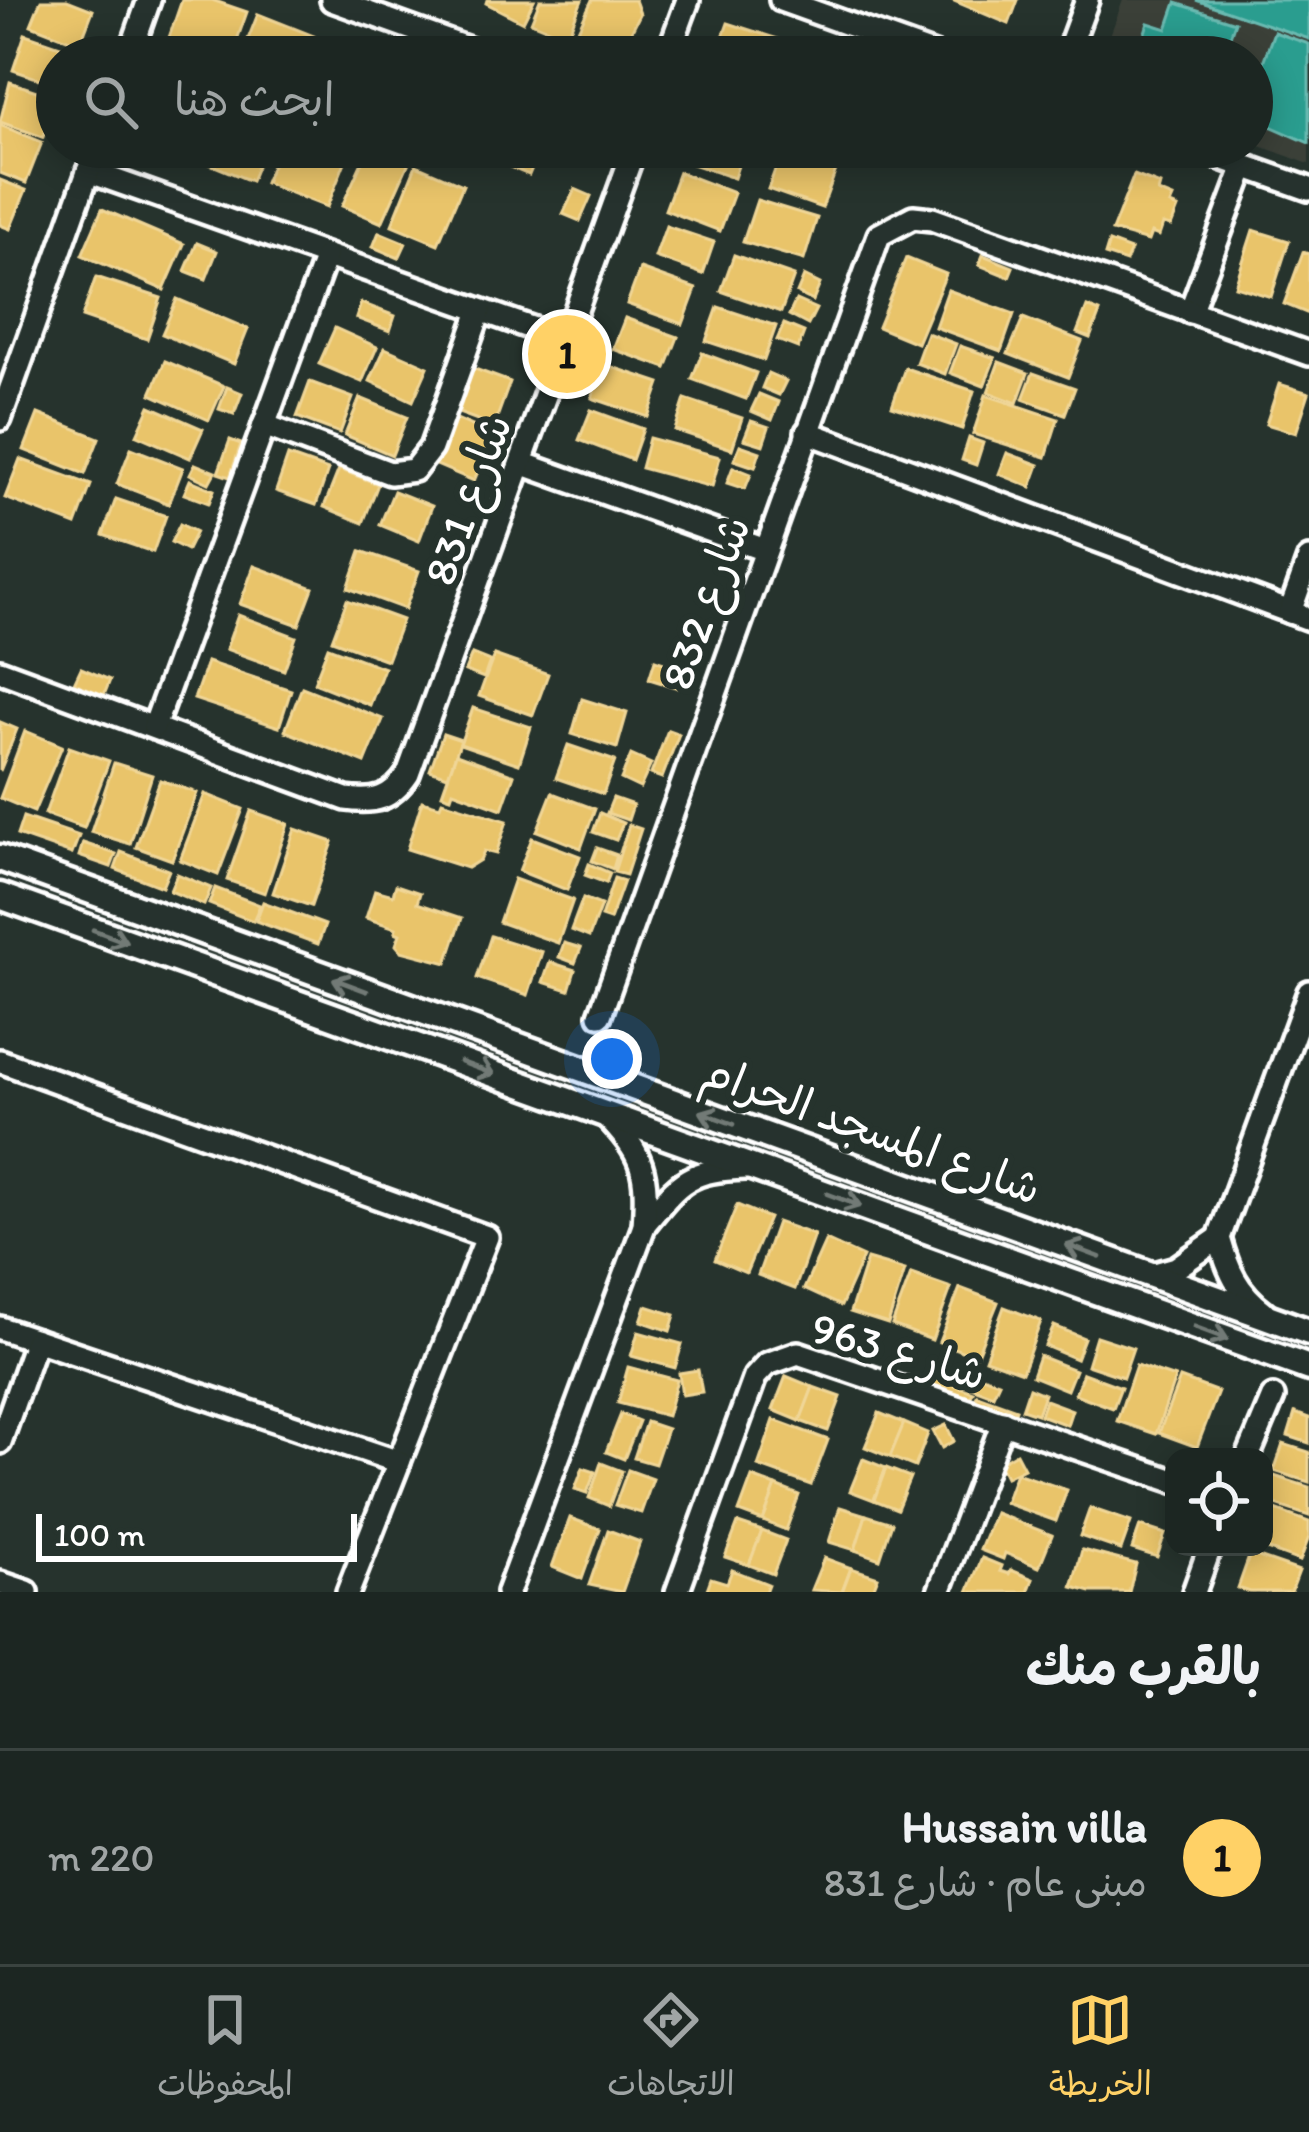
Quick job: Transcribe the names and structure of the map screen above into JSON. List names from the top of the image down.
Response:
{
  "streets": {
    "street": [
      "شارع 831",
      "شارع 832",
      "شارع المسجد الحرام",
      "شارع 963"
    ]
  },
  "scale_bar": "100 m",
  "page": {
    "search": "ابحث هنا",
    "pins": "1",
    "scale": "100 m",
    "heading": "بالقرب منك",
    "list": [
      {
        "mark": "1",
        "name": "Hussain villa",
        "note": "مبنى عام · شارع 831",
        "value": "220 m"
      }
    ],
    "nav": ["الخريطة", "الاتجاهات", "المحفوظات"]
  }
}
